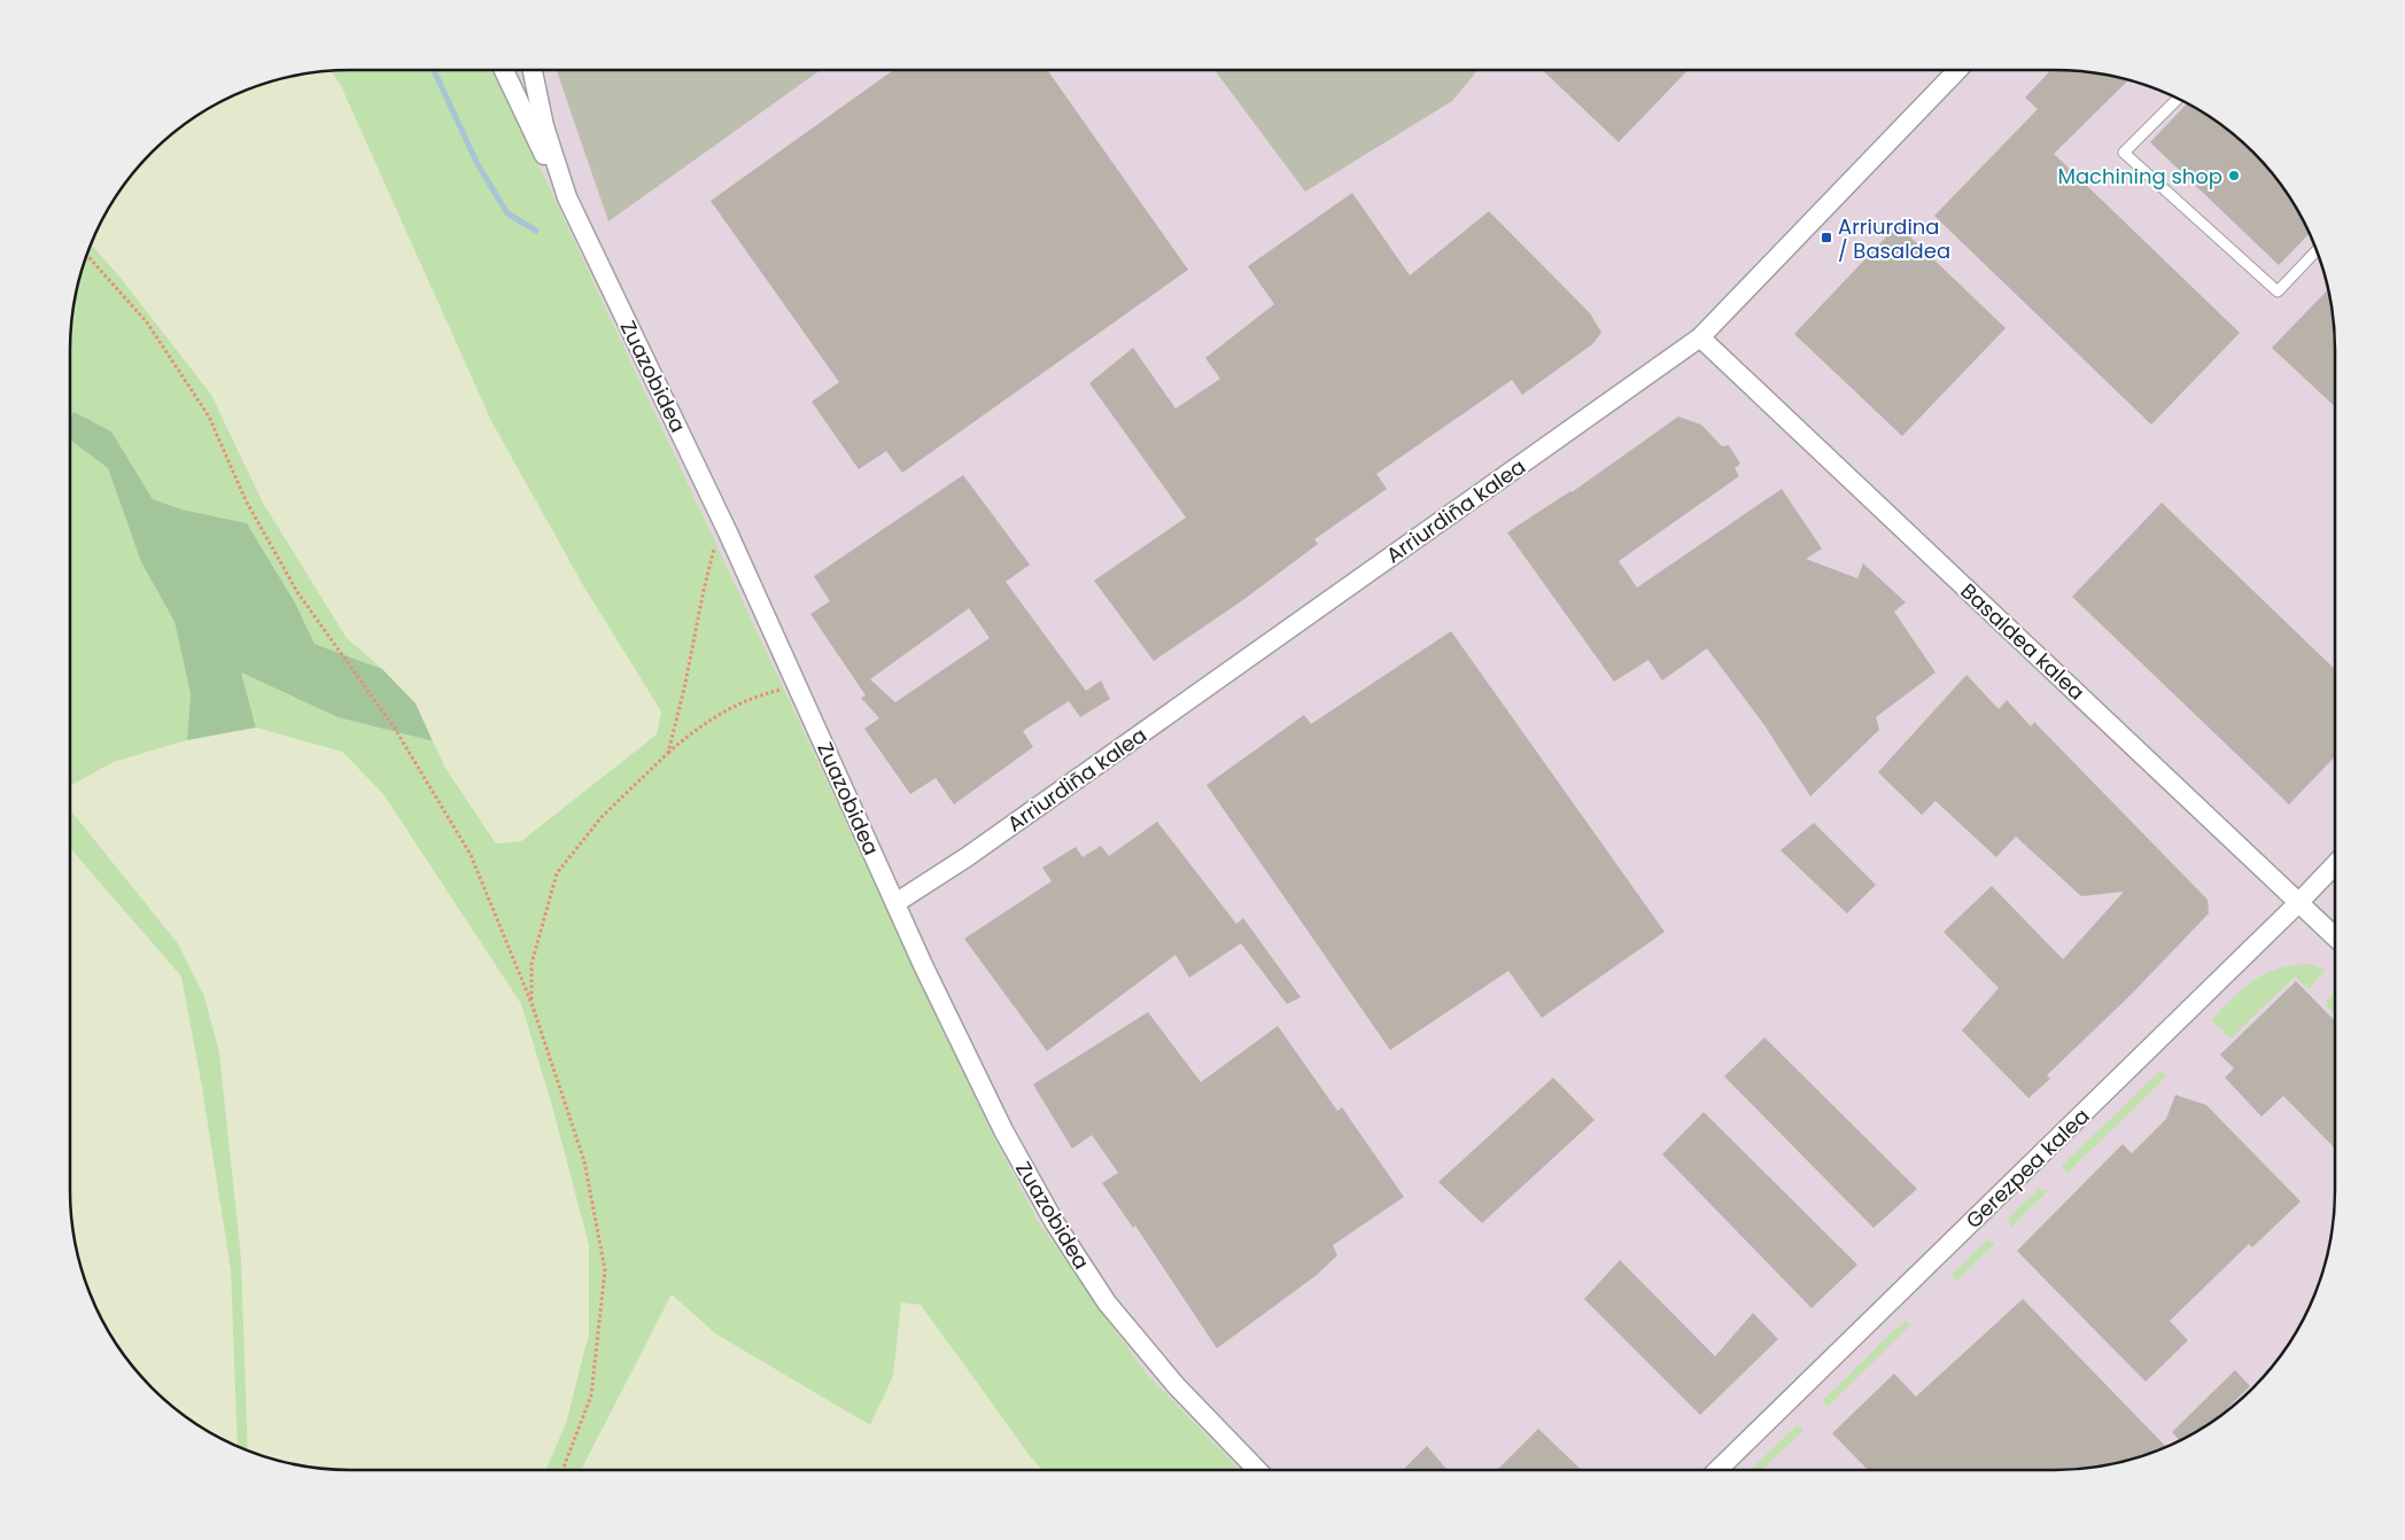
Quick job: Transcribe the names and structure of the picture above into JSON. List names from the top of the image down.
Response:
{
  "streets": {
    "street": [
      "Zuazobidea",
      "Arriurdiña kalea",
      "Basaldea kalea",
      "Gerezpea kalea"
    ]
  },
  "crossings": [
    ["Zuazobidea", "Arriurdiña kalea"],
    ["Arriurdiña kalea", "Basaldea kalea"],
    ["Basaldea kalea", "Gerezpea kalea"]
  ],
  "places": {
    "other": ["Machining shop"],
    "transit": ["Arriurdina / Basaldea"]
  }
}
